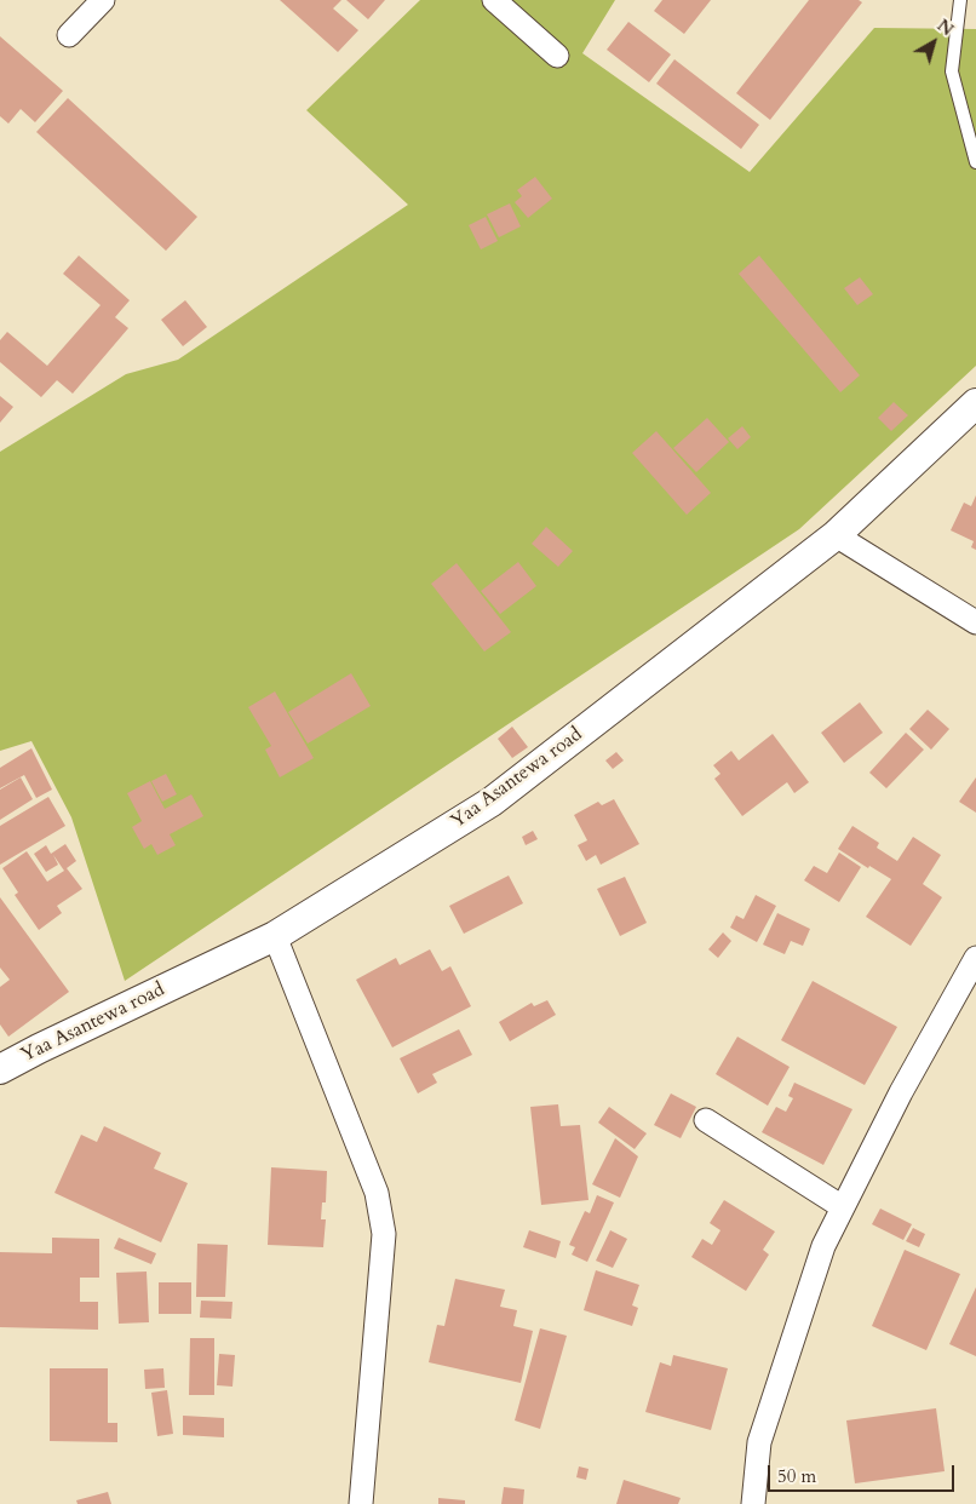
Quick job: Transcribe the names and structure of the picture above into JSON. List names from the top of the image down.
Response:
{
  "streets": {
    "street": ["Yaa Asantewa road"]
  },
  "scale_bar": "50 m",
  "north": "top right"
}
